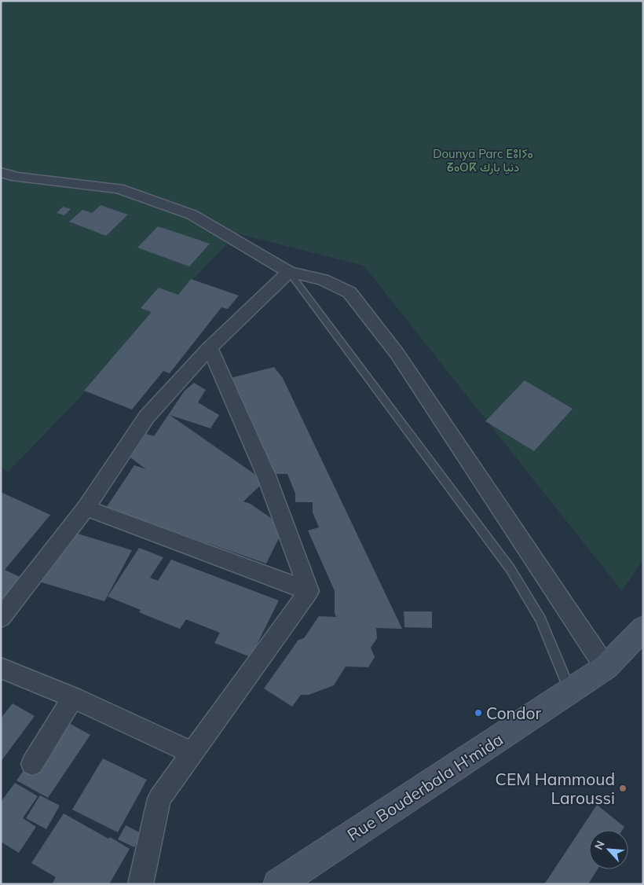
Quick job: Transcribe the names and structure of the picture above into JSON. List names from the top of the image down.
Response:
{
  "streets": {
    "main road": ["Rue Bouderbala H'mida"]
  },
  "parks": ["Dounya Parc ⴹⵓⵏⵢⴰ ⵒⴰⵔⴽ دنيا بارك"],
  "places": ["Condor", "CEM Hammoud Laroussi"],
  "north": "top left"
}
